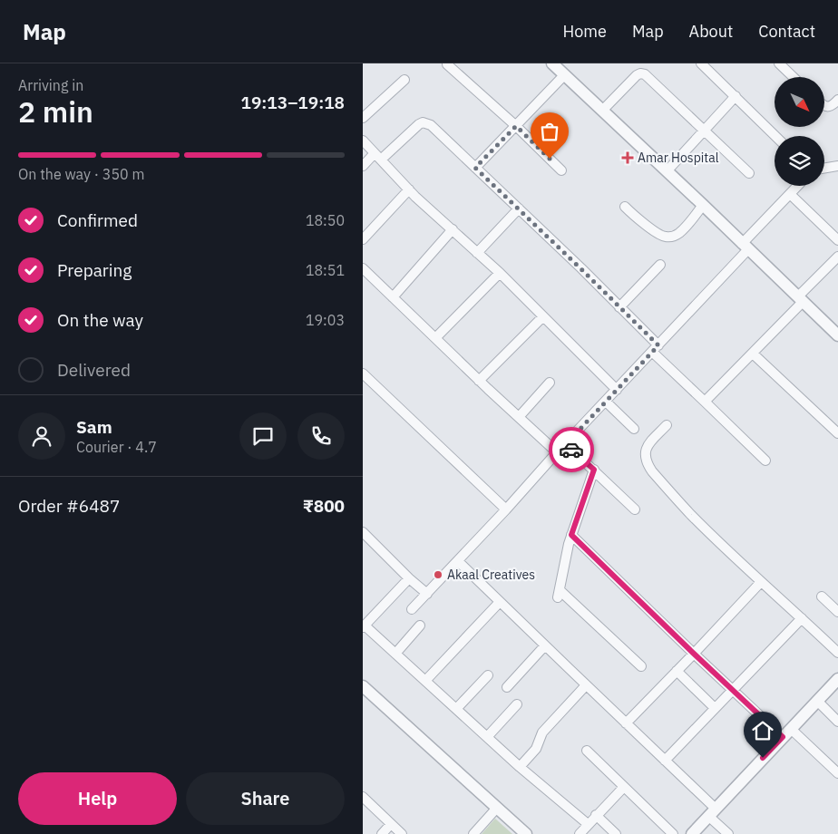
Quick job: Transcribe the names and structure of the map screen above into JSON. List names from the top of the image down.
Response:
{
  "places": {
    "health": ["Amar Hospital"],
    "other": ["Akaal Creatives"]
  },
  "north": "bottom right",
  "page": {
    "header": "Map",
    "nav": [
      "Home",
      "Map",
      "About",
      "Contact"
    ],
    "heading": ["2 min", "Arriving in", "19:13–19:18"],
    "panel": [
      "Sam",
      "Courier · 4.7",
      "Order #6487",
      "₹800"
    ],
    "bar": "On the way · 350 m",
    "list": [
      ["Confirmed", "18:50"],
      ["Preparing", "18:51"],
      ["On the way", "19:03"],
      "Delivered"
    ],
    "buttons": ["Help", "Share"]
  }
}
